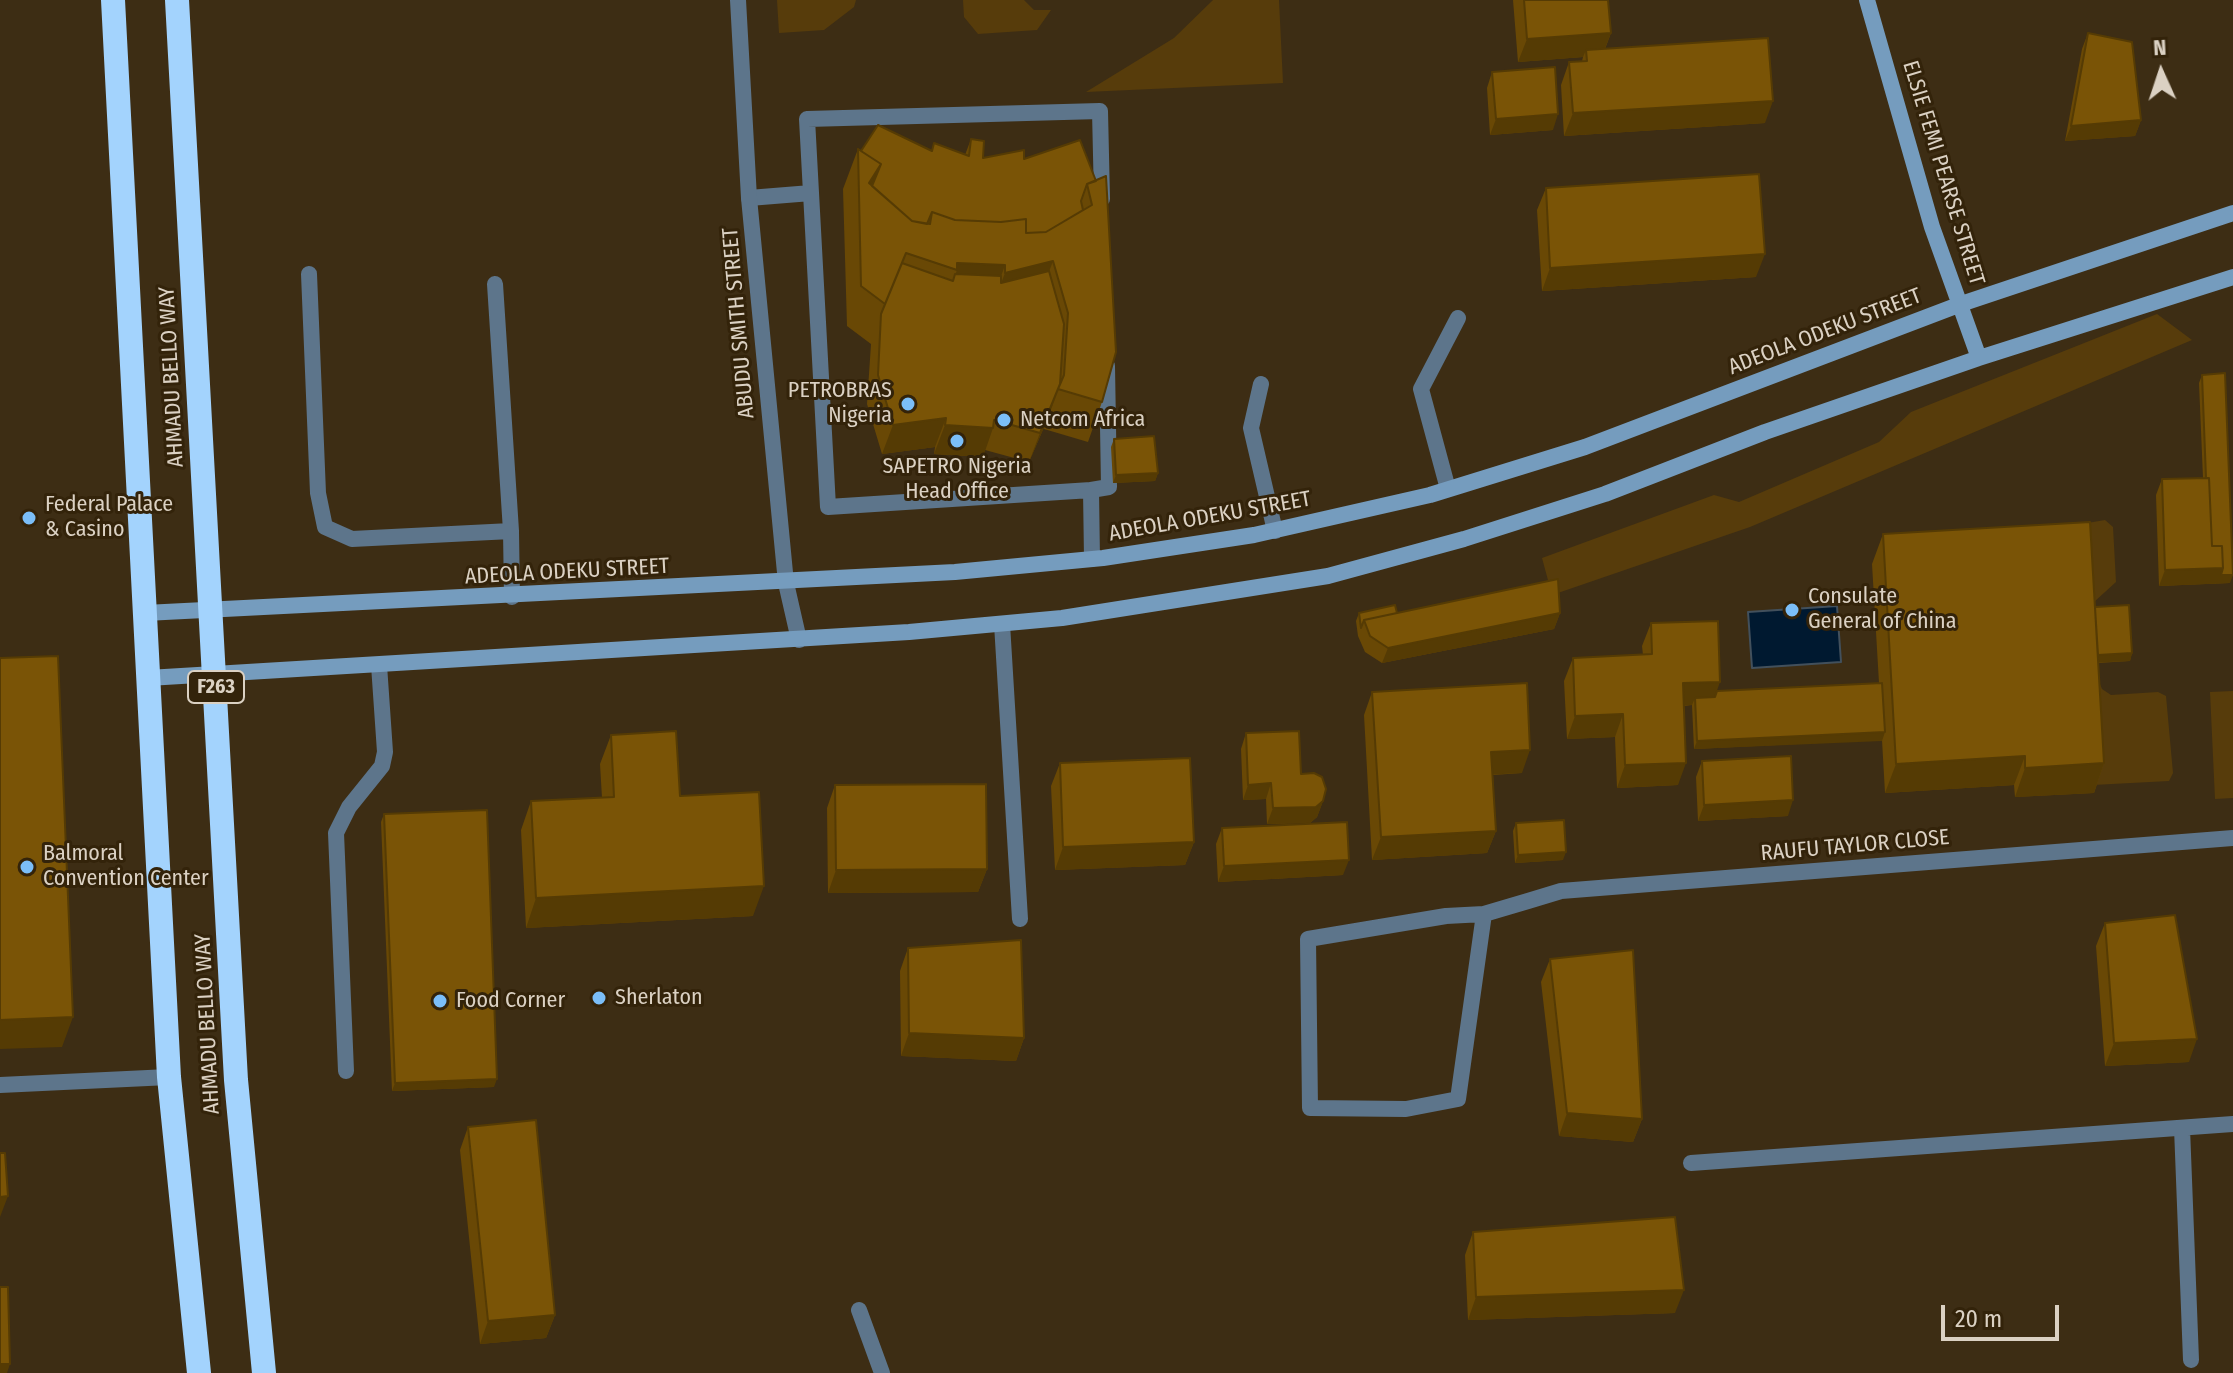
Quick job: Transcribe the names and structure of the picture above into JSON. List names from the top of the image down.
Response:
{
  "streets": {
    "highway": ["AHMADU BELLO WAY", "F263"],
    "main road": ["ELSIE FEMI PEARSE STREET", "ADEOLA ODEKU STREET"],
    "street": ["ABUDU SMITH STREET", "RAUFU TAYLOR CLOSE"]
  },
  "crossings": [
    ["ELSIE FEMI PEARSE STREET", "ADEOLA ODEKU STREET"],
    ["ABUDU SMITH STREET", "ADEOLA ODEKU STREET"],
    ["ADEOLA ODEKU STREET", "AHMADU BELLO WAY"]
  ],
  "places": [
    "PETROBRAS Nigeria",
    "Netcom Africa",
    "SAPETRO Nigeria Head Office",
    "Federal Palace & Casino",
    "Consulate General of China",
    "Balmoral Convention Center",
    "Sherlaton",
    "Food Corner"
  ],
  "scale_bar": "20 m",
  "north": "top"
}
